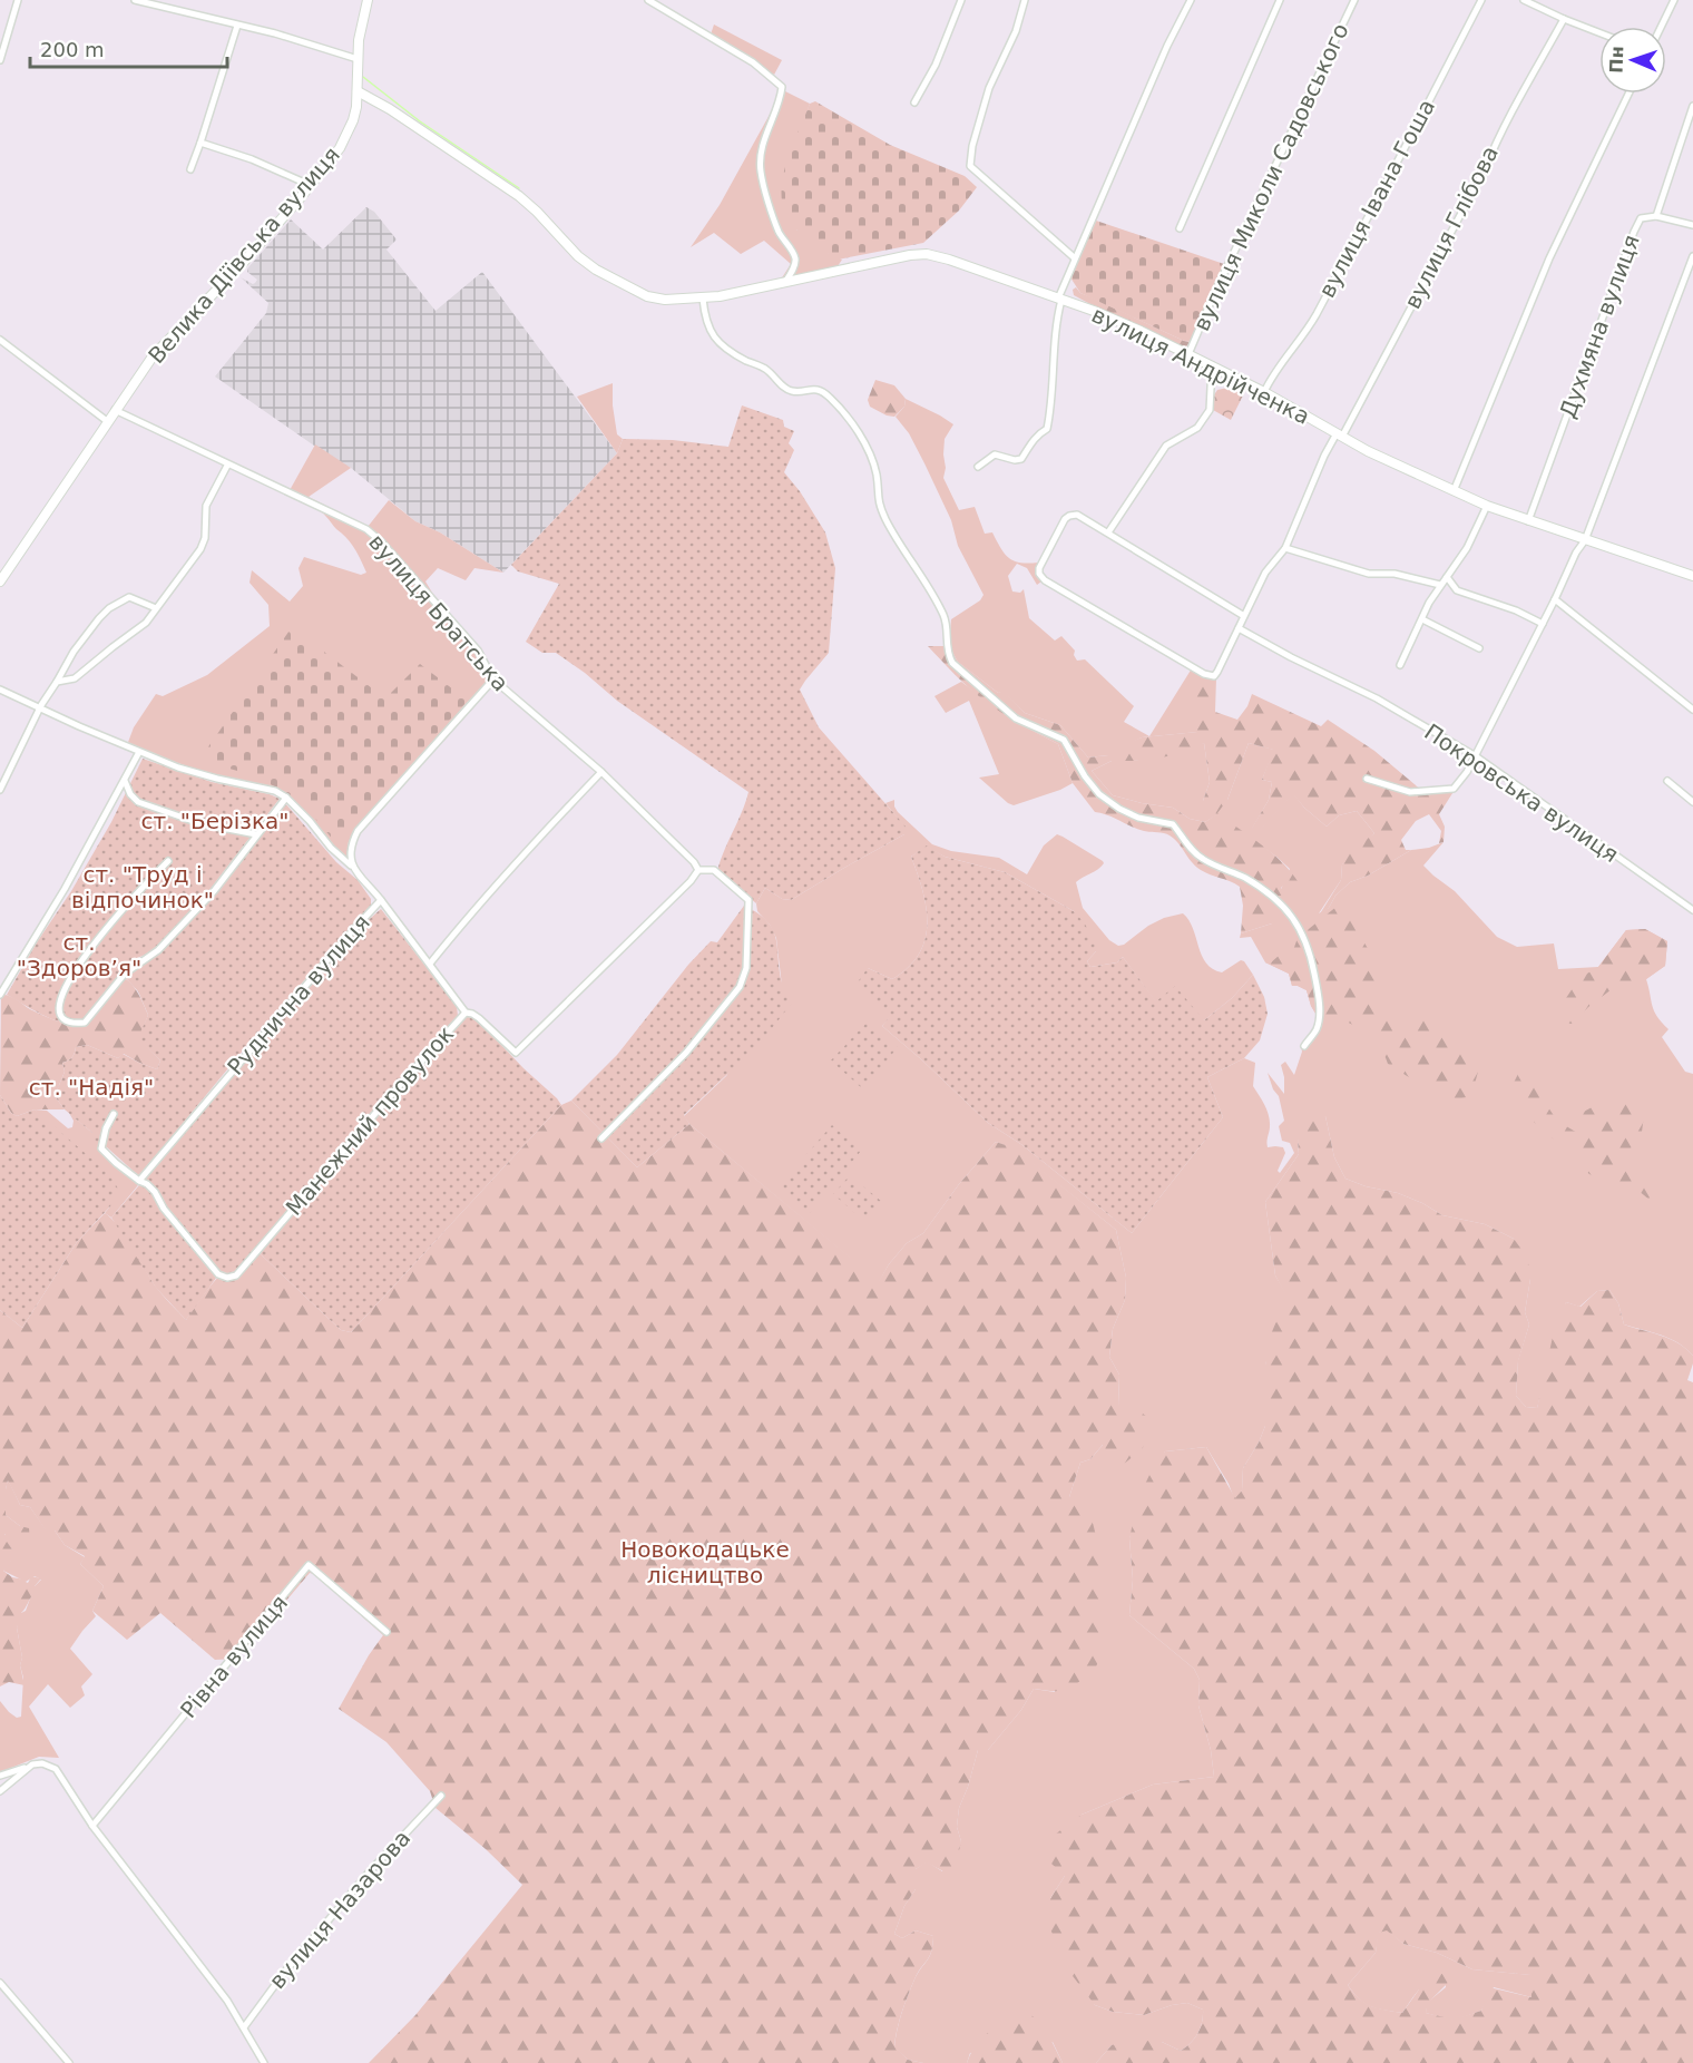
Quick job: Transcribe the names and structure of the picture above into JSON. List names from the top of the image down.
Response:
{
  "streets": {
    "street": [
      "вулиця Миколи Садовського",
      "вулиця Івана Гоша",
      "вулиця Глібова",
      "Велика Діївська вулиця",
      "Духмяна вулиця",
      "вулиця Андрійченка",
      "вулиця Братська",
      "Покровська вулиця",
      "Руднична вулиця",
      "Манежний провулок",
      "Рівна вулиця",
      "вулиця Назарова"
    ]
  },
  "crossings": [
    ["вулиця Миколи Садовського", "вулиця Андрійченка"],
    ["вулиця Івана Гоша", "вулиця Андрійченка"],
    ["вулиця Глібова", "вулиця Андрійченка"],
    ["Велика Діївська вулиця", "вулиця Андрійченка"],
    ["Велика Діївська вулиця", "вулиця Братська"],
    ["Духмяна вулиця", "вулиця Андрійченка"],
    ["вулиця Братська", "Манежний провулок"],
    ["Руднична вулиця", "Манежний провулок"]
  ],
  "parks": [
    "ст. \"Берізка\"",
    "ст. \"Труд і відпочинок\"",
    "ст. \"Здоров’я\"",
    "ст. \"Надія\"",
    "Новокодацьке лісництво"
  ],
  "scale_bar": "200 m",
  "north": "left"
}
